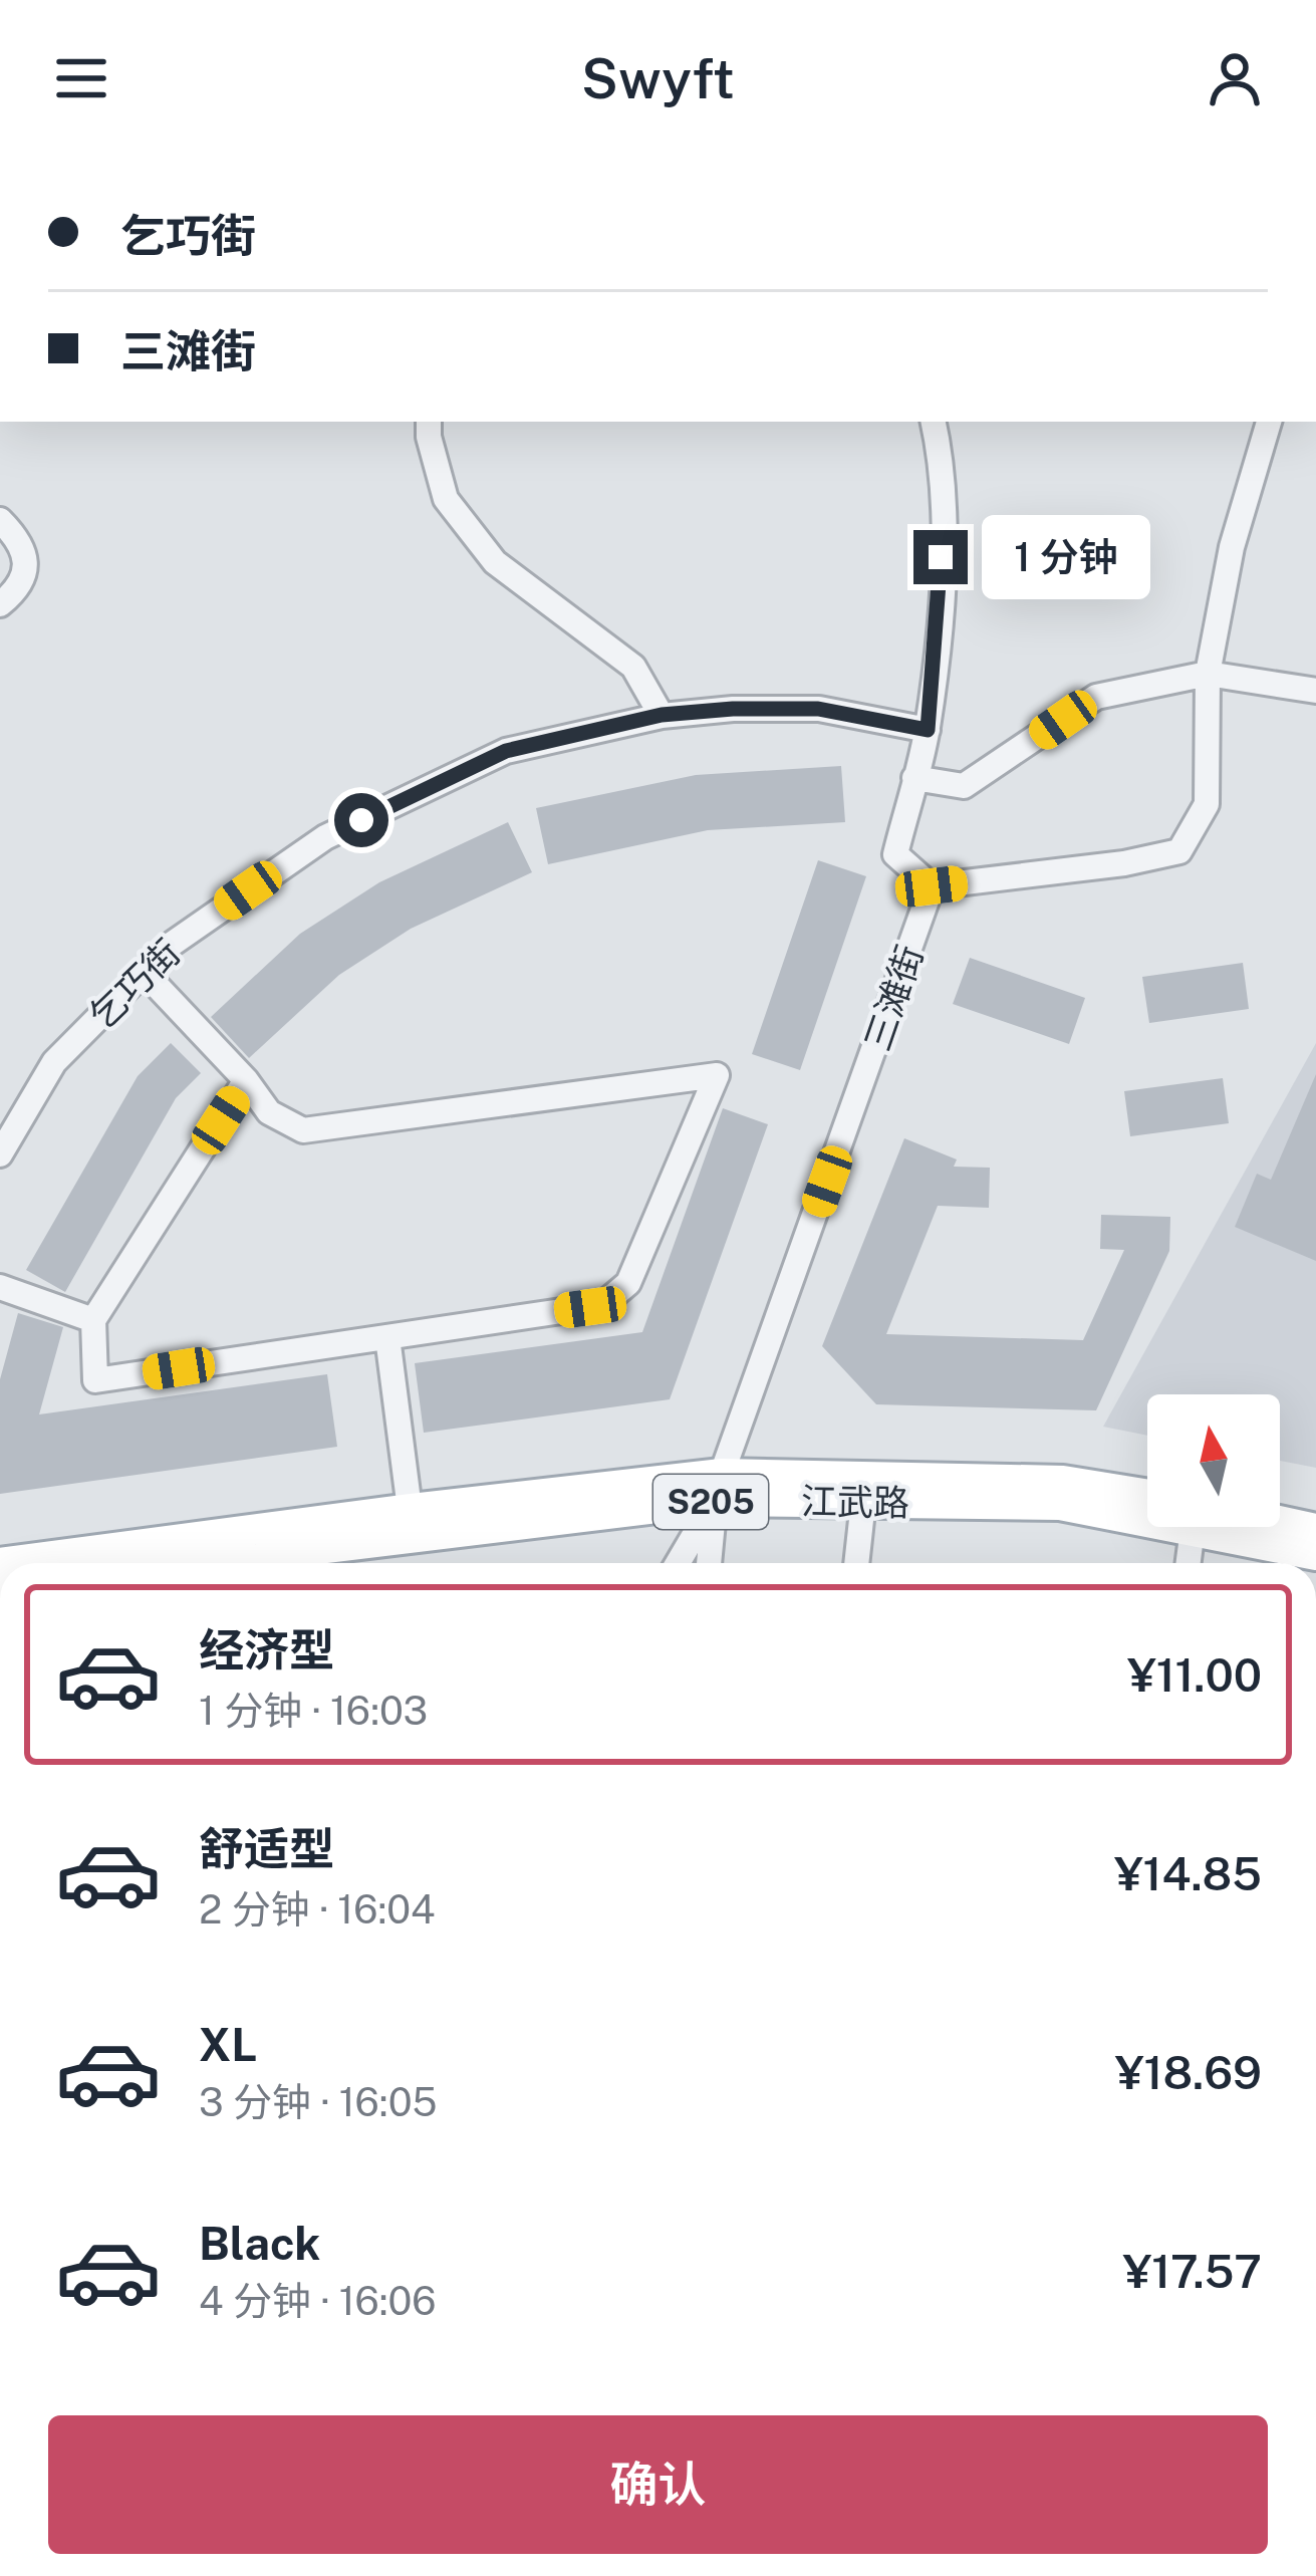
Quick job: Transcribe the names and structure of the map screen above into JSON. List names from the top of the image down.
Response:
{
  "streets": {
    "main road": ["S205", "江武路"],
    "street": ["乞巧街", "三滩街"]
  },
  "crossings": [
    ["三滩街", "江武路"]
  ],
  "north": "top",
  "page": {
    "header": "Swyft",
    "banner": ["乞巧街", "三滩街"],
    "bubble": "1 分钟",
    "list": [
      {
        "name": "经济型",
        "note": "1 分钟 · 16:03",
        "value": "¥11.00"
      },
      {
        "name": "舒适型",
        "note": "2 分钟 · 16:04",
        "value": "¥14.85"
      },
      {
        "name": "XL",
        "note": "3 分钟 · 16:05",
        "value": "¥18.69"
      },
      {
        "name": "Black",
        "note": "4 分钟 · 16:06",
        "value": "¥17.57"
      }
    ],
    "buttons": "确认"
  }
}
